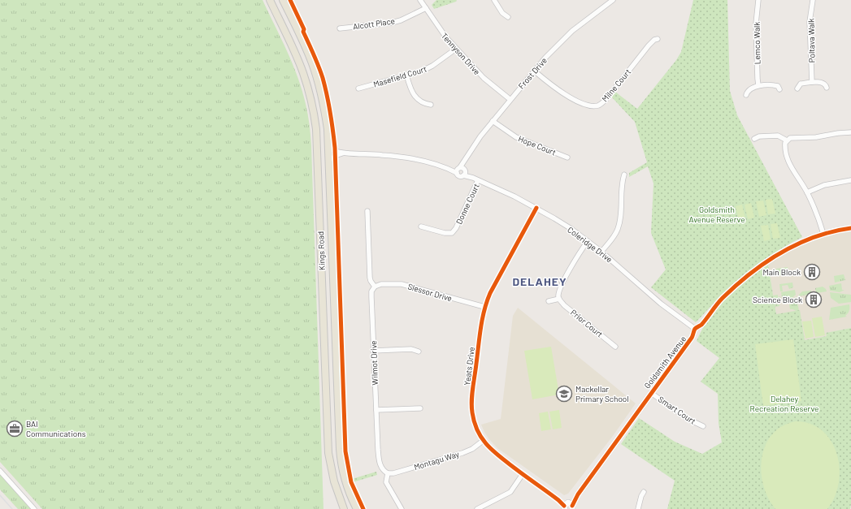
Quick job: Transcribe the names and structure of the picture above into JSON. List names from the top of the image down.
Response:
{
  "streets": {
    "main road": ["Kings Road"],
    "street": [
      "Alcott Place",
      "Poltava Walk",
      "Lemco Walk",
      "Tennyson Drive",
      "Frost Drive",
      "Masefield Court",
      "Milne Court",
      "Hope Court",
      "Donne Court",
      "Coleridge Drive",
      "Slessor Drive",
      "Prior Court",
      "Goldsmith Avenue",
      "Wilmot Drive",
      "Yeats Drive",
      "Smart Court",
      "Montagu Way"
    ]
  },
  "crossings": [
    ["Alcott Place", "Tennyson Drive"],
    ["Tennyson Drive", "Frost Drive"],
    ["Tennyson Drive", "Masefield Court"],
    ["Frost Drive", "Milne Court"],
    ["Frost Drive", "Hope Court"],
    ["Frost Drive", "Coleridge Drive"],
    ["Donne Court", "Coleridge Drive"],
    ["Coleridge Drive", "Kings Road"],
    ["Coleridge Drive", "Goldsmith Avenue"],
    ["Coleridge Drive", "Yeats Drive"],
    ["Slessor Drive", "Wilmot Drive"],
    ["Slessor Drive", "Yeats Drive"],
    ["Goldsmith Avenue", "Yeats Drive"],
    ["Goldsmith Avenue", "Smart Court"],
    ["Wilmot Drive", "Montagu Way"],
    ["Yeats Drive", "Montagu Way"]
  ],
  "districts": ["DELAHEY"],
  "parks": ["Goldsmith Avenue Reserve", "Delahey Recreation Reserve"],
  "places": {
    "building": ["Main Block", "Science Block"],
    "school or university": ["Mackellar Primary School"],
    "office": ["BAI Communications"]
  }
}
